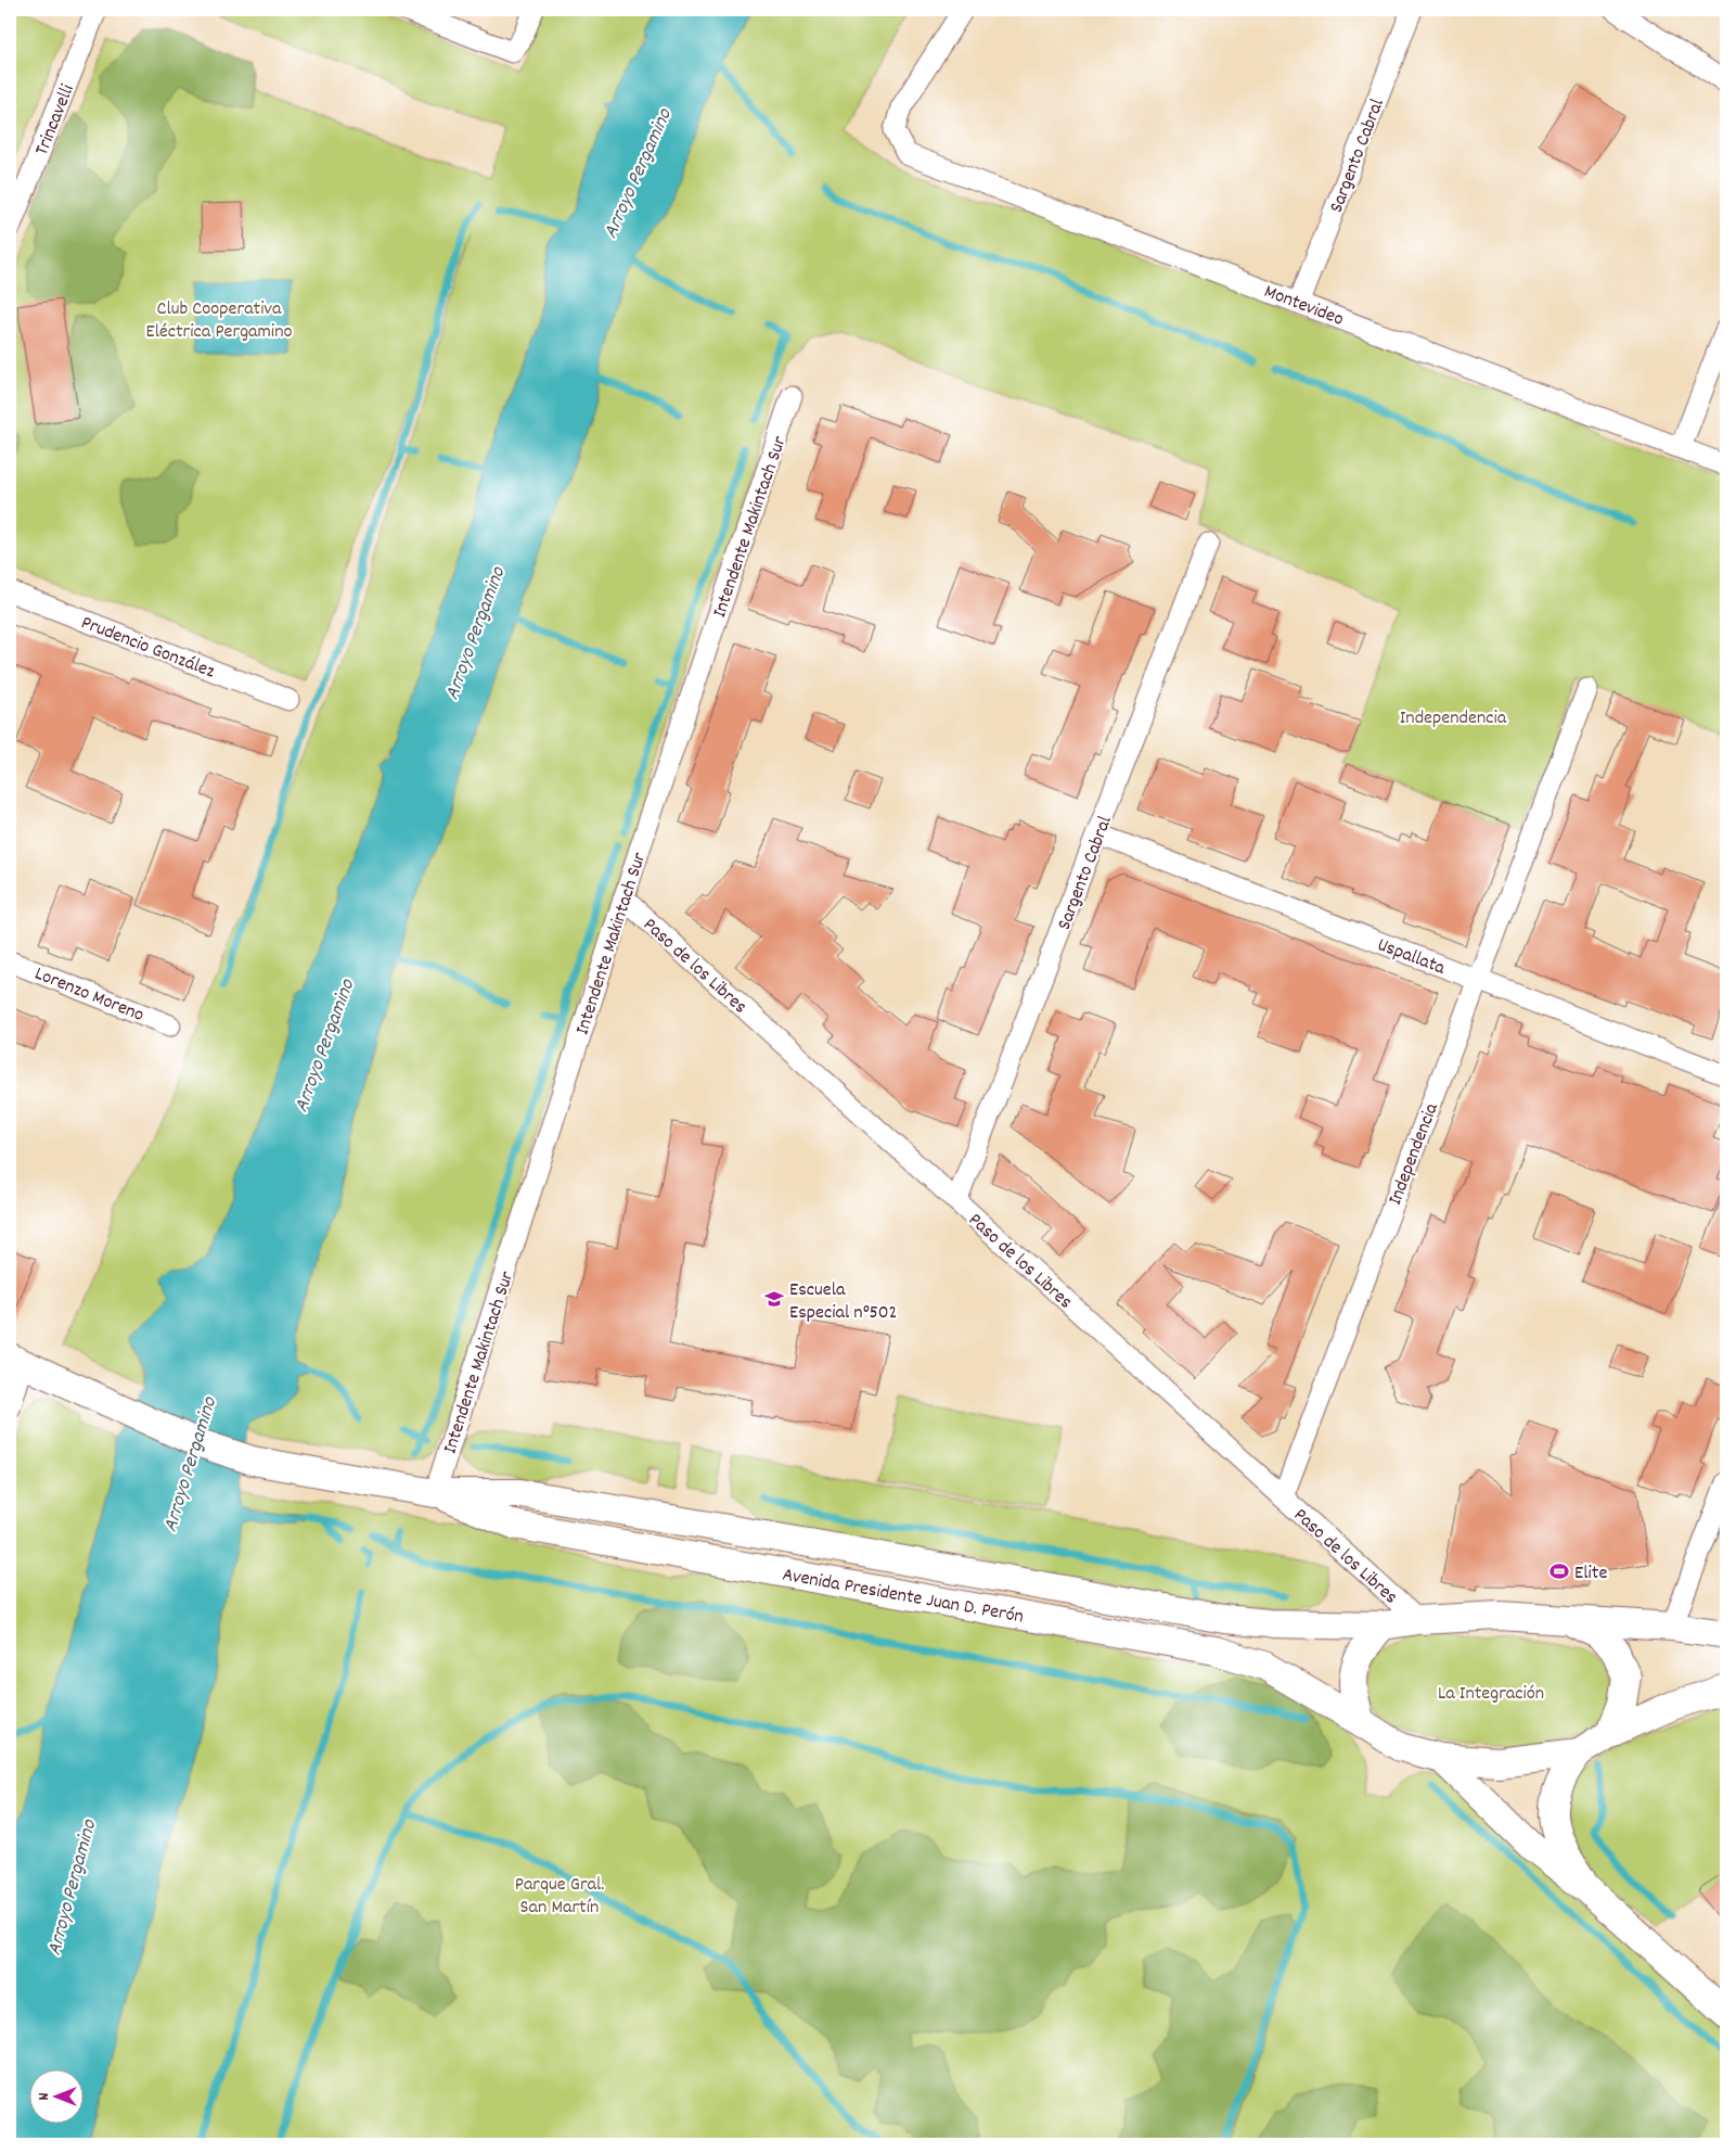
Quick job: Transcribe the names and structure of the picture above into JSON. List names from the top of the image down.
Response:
{
  "streets": {
    "main road": ["Avenida Presidente Juan D. Perón"],
    "street": [
      "Trincavelli",
      "Sargento Cabral",
      "Montevideo",
      "Intendente Makintach Sur",
      "Prudencio González",
      "Uspallata",
      "Paso de los Libres",
      "Lorenzo Moreno",
      "Independencia"
    ]
  },
  "crossings": [
    ["Sargento Cabral", "Montevideo"],
    ["Sargento Cabral", "Uspallata"],
    ["Sargento Cabral", "Paso de los Libres"],
    ["Intendente Makintach Sur", "Paso de los Libres"],
    ["Intendente Makintach Sur", "Avenida Presidente Juan D. Perón"],
    ["Uspallata", "Independencia"],
    ["Paso de los Libres", "Independencia"],
    ["Paso de los Libres", "Avenida Presidente Juan D. Perón"]
  ],
  "water": ["Arroyo Pergamino"],
  "parks": [
    "Club Cooperativa Eléctrica Pergamino",
    "Independencia",
    "La Integración",
    "Parque Gral. San Martín"
  ],
  "places": {
    "school or university": ["Escuela Especial n°502"],
    "sports": ["Elite"]
  },
  "north": "left"
}
